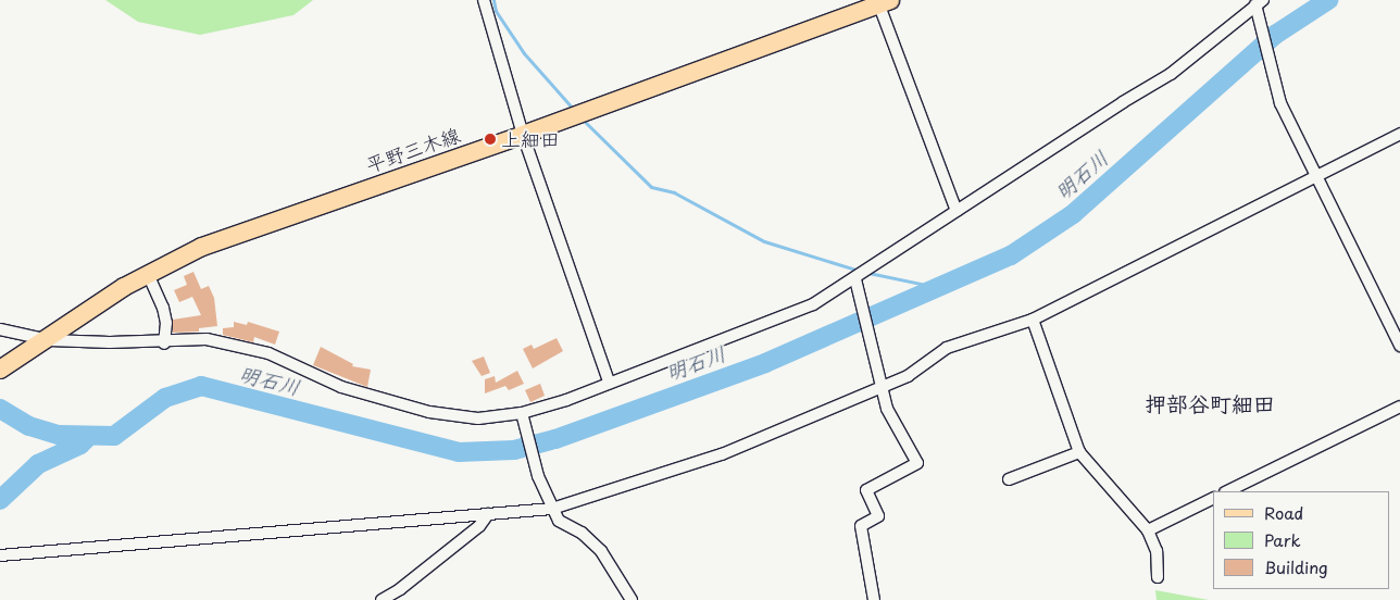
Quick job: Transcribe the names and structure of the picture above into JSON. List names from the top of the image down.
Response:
{
  "streets": {
    "main road": ["平野三木線"]
  },
  "districts": ["押部谷町細田"],
  "water": ["明石川"],
  "places": ["上細田"],
  "legend": ["Road", "Park", "Building"]
}
